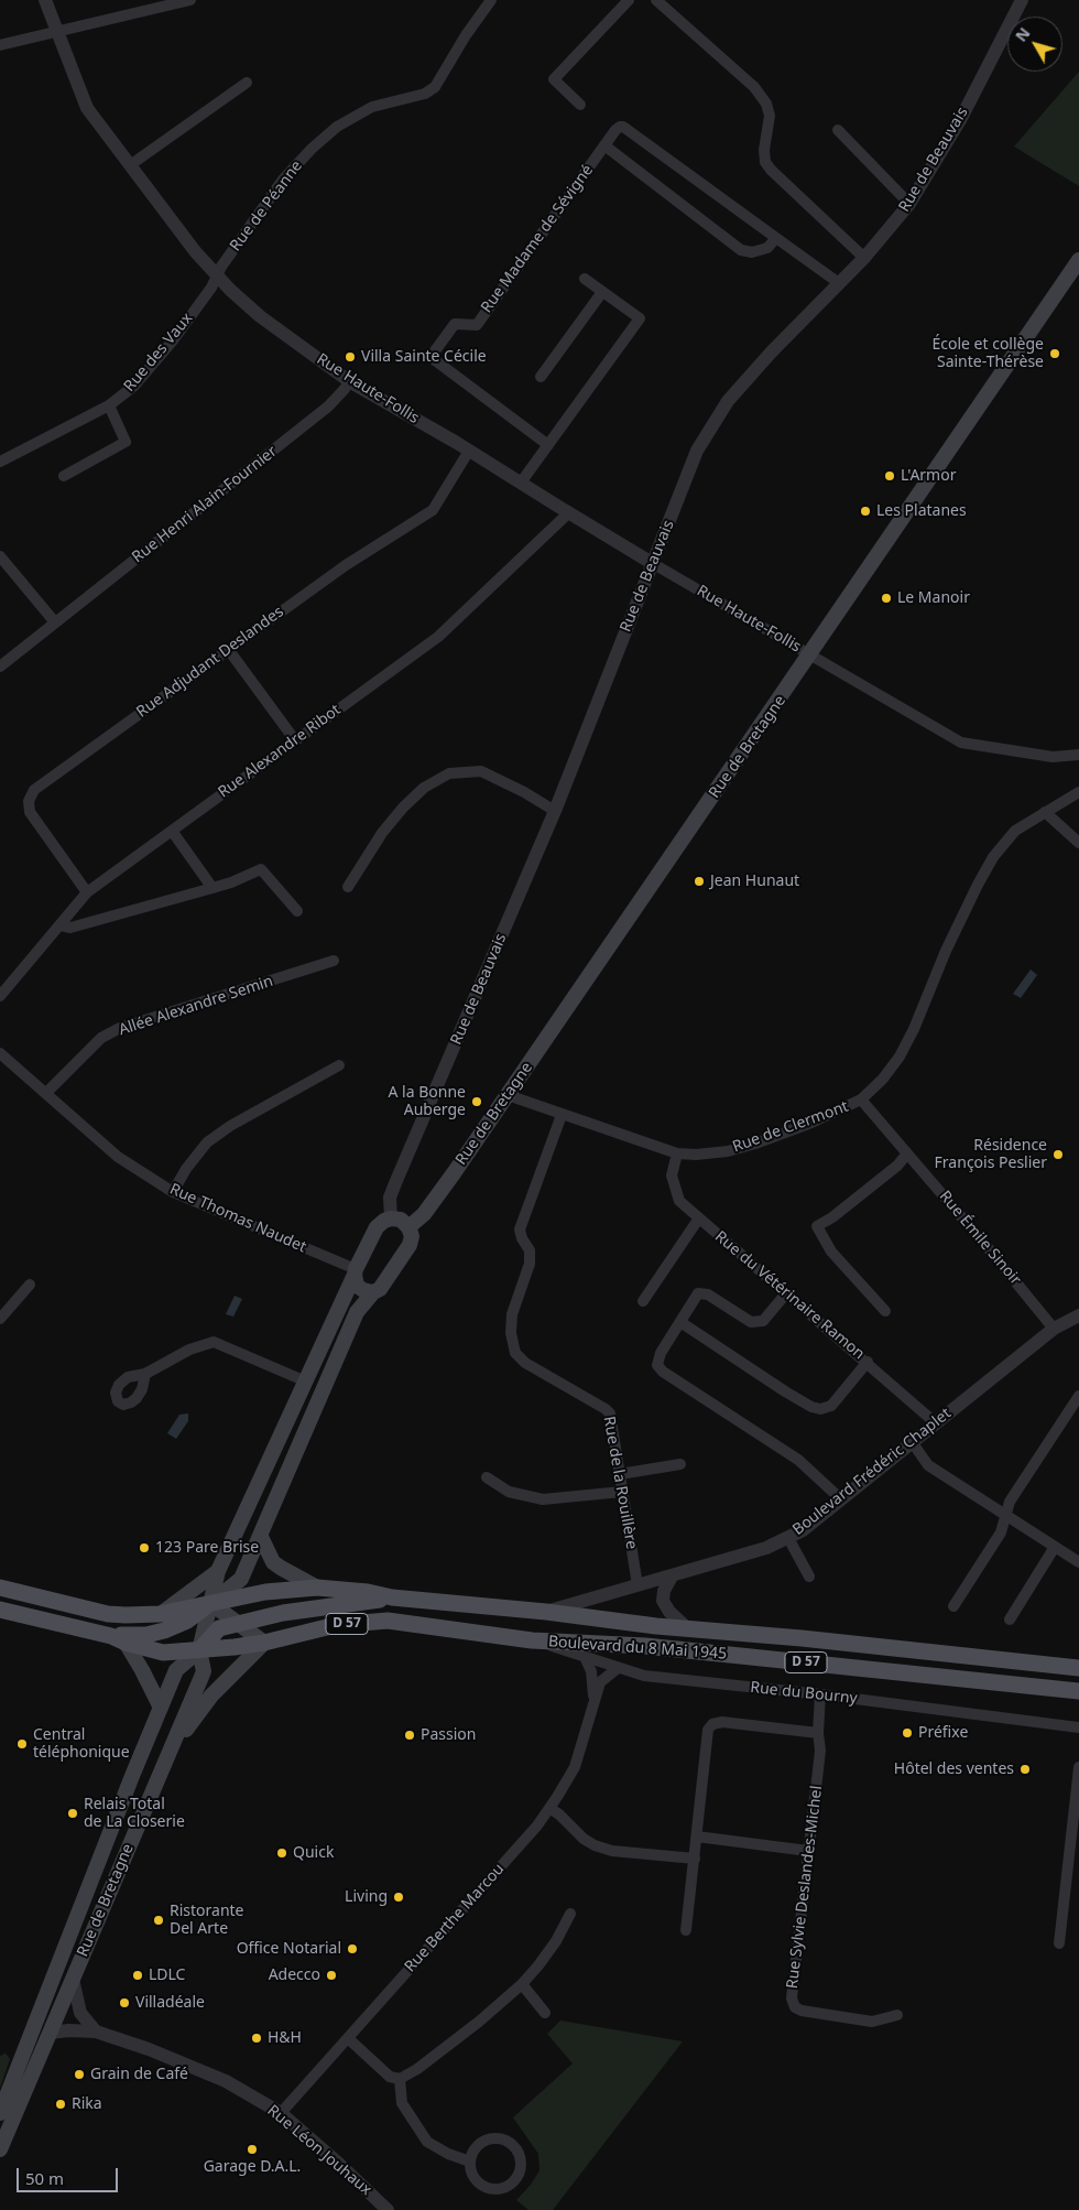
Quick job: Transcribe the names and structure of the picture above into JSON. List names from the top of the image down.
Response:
{
  "streets": {
    "main road": ["Rue de Bretagne", "D 57", "Boulevard du 8 Mai 1945"],
    "street": [
      "Rue de Beauvais",
      "Rue de Péanne",
      "Rue Madame de Sévigné",
      "Rue des Vaux",
      "Rue Haute-Follis",
      "Rue Henri Alain-Fournier",
      "Rue Adjudant Deslandes",
      "Rue Alexandre Ribot",
      "Allée Alexandre Semin",
      "Rue de Clermont",
      "Rue Thomas Naudet",
      "Rue Émile Sinoir",
      "Rue du Vétérinaire Ramon",
      "Boulevard Frédéric Chaplet",
      "Rue de la Rouillère",
      "Rue du Bourny",
      "Rue Sylvie Deslandes-Michel",
      "Rue Berthe Marcou",
      "Rue Léon Jouhaux"
    ]
  },
  "crossings": [
    ["Rue de Beauvais", "Rue Madame de Sévigné"],
    ["Rue de Beauvais", "Rue Haute-Follis"],
    ["Rue de Beauvais", "Rue de Bretagne"],
    ["Rue de Péanne", "Rue des Vaux"],
    ["Rue de Péanne", "Rue Haute-Follis"],
    ["Rue des Vaux", "Rue Haute-Follis"],
    ["Rue Haute-Follis", "Rue Henri Alain-Fournier"],
    ["Rue Haute-Follis", "Rue Adjudant Deslandes"],
    ["Rue Haute-Follis", "Rue de Bretagne"],
    ["Rue Haute-Follis", "Rue Alexandre Ribot"],
    ["Rue Adjudant Deslandes", "Rue Alexandre Ribot"],
    ["Rue de Bretagne", "Rue de Clermont"],
    ["Rue de Bretagne", "Rue Thomas Naudet"],
    ["Rue de Bretagne", "Boulevard du 8 Mai 1945"],
    ["Rue de Bretagne", "Rue Léon Jouhaux"],
    ["Allée Alexandre Semin", "Rue Thomas Naudet"],
    ["Rue de Clermont", "Rue Émile Sinoir"],
    ["Rue de Clermont", "Rue du Vétérinaire Ramon"],
    ["Rue de Clermont", "Rue de la Rouillère"],
    ["Rue Émile Sinoir", "Boulevard Frédéric Chaplet"],
    ["Rue du Vétérinaire Ramon", "Boulevard Frédéric Chaplet"],
    ["Boulevard Frédéric Chaplet", "Rue de la Rouillère"],
    ["Boulevard Frédéric Chaplet", "Boulevard du 8 Mai 1945"],
    ["Boulevard du 8 Mai 1945", "Rue du Bourny"],
    ["Rue du Bourny", "Rue Sylvie Deslandes-Michel"],
    ["Rue du Bourny", "Rue Berthe Marcou"],
    ["Rue Berthe Marcou", "Rue Léon Jouhaux"]
  ],
  "places": [
    "École et collège Sainte-Thérèse",
    "Villa Sainte Cécile",
    "L'Armor",
    "Les Platanes",
    "Le Manoir",
    "Jean Hunaut",
    "A la Bonne Auberge",
    "Résidence François Peslier",
    "123 Pare Brise",
    "Préfixe",
    "Passion",
    "Central téléphonique",
    "Hôtel des ventes",
    "Relais Total de La Closerie",
    "Quick",
    "Living",
    "Ristorante Del Arte",
    "Office Notarial",
    "LDLC",
    "Adecco",
    "Villadéale",
    "H&H",
    "Grain de Café",
    "Rika",
    "Garage D.A.L."
  ],
  "scale_bar": "50 m",
  "north": "top left"
}
